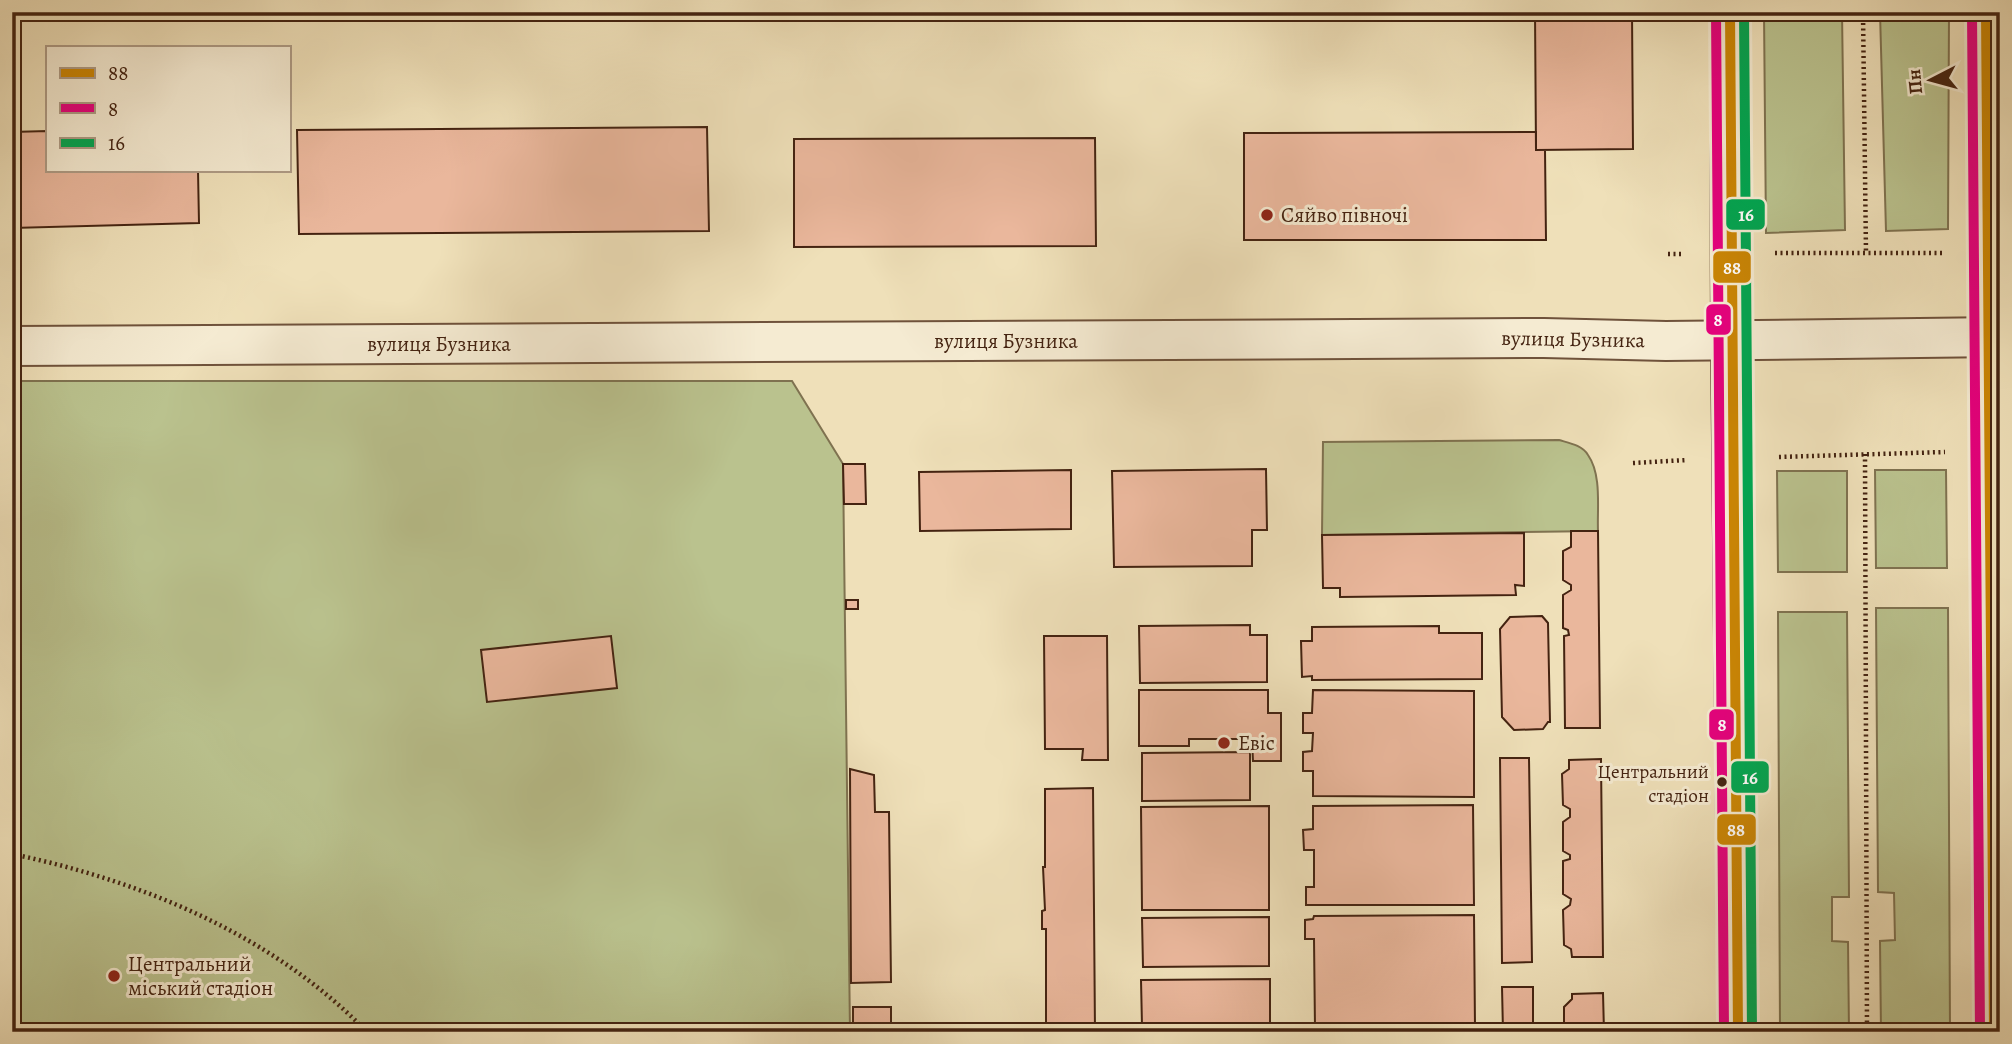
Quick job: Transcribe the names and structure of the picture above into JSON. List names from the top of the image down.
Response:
{
  "streets": {
    "main road": ["вулиця Бузника"]
  },
  "places": [
    "Сяйво півночі",
    "Евіс",
    "Центральний стадіон",
    "Центральний міський стадіон"
  ],
  "lines": ["transit line 88", "transit line 8", "transit line 16"],
  "legend": ["88", "8", "16"],
  "north": "left"
}
